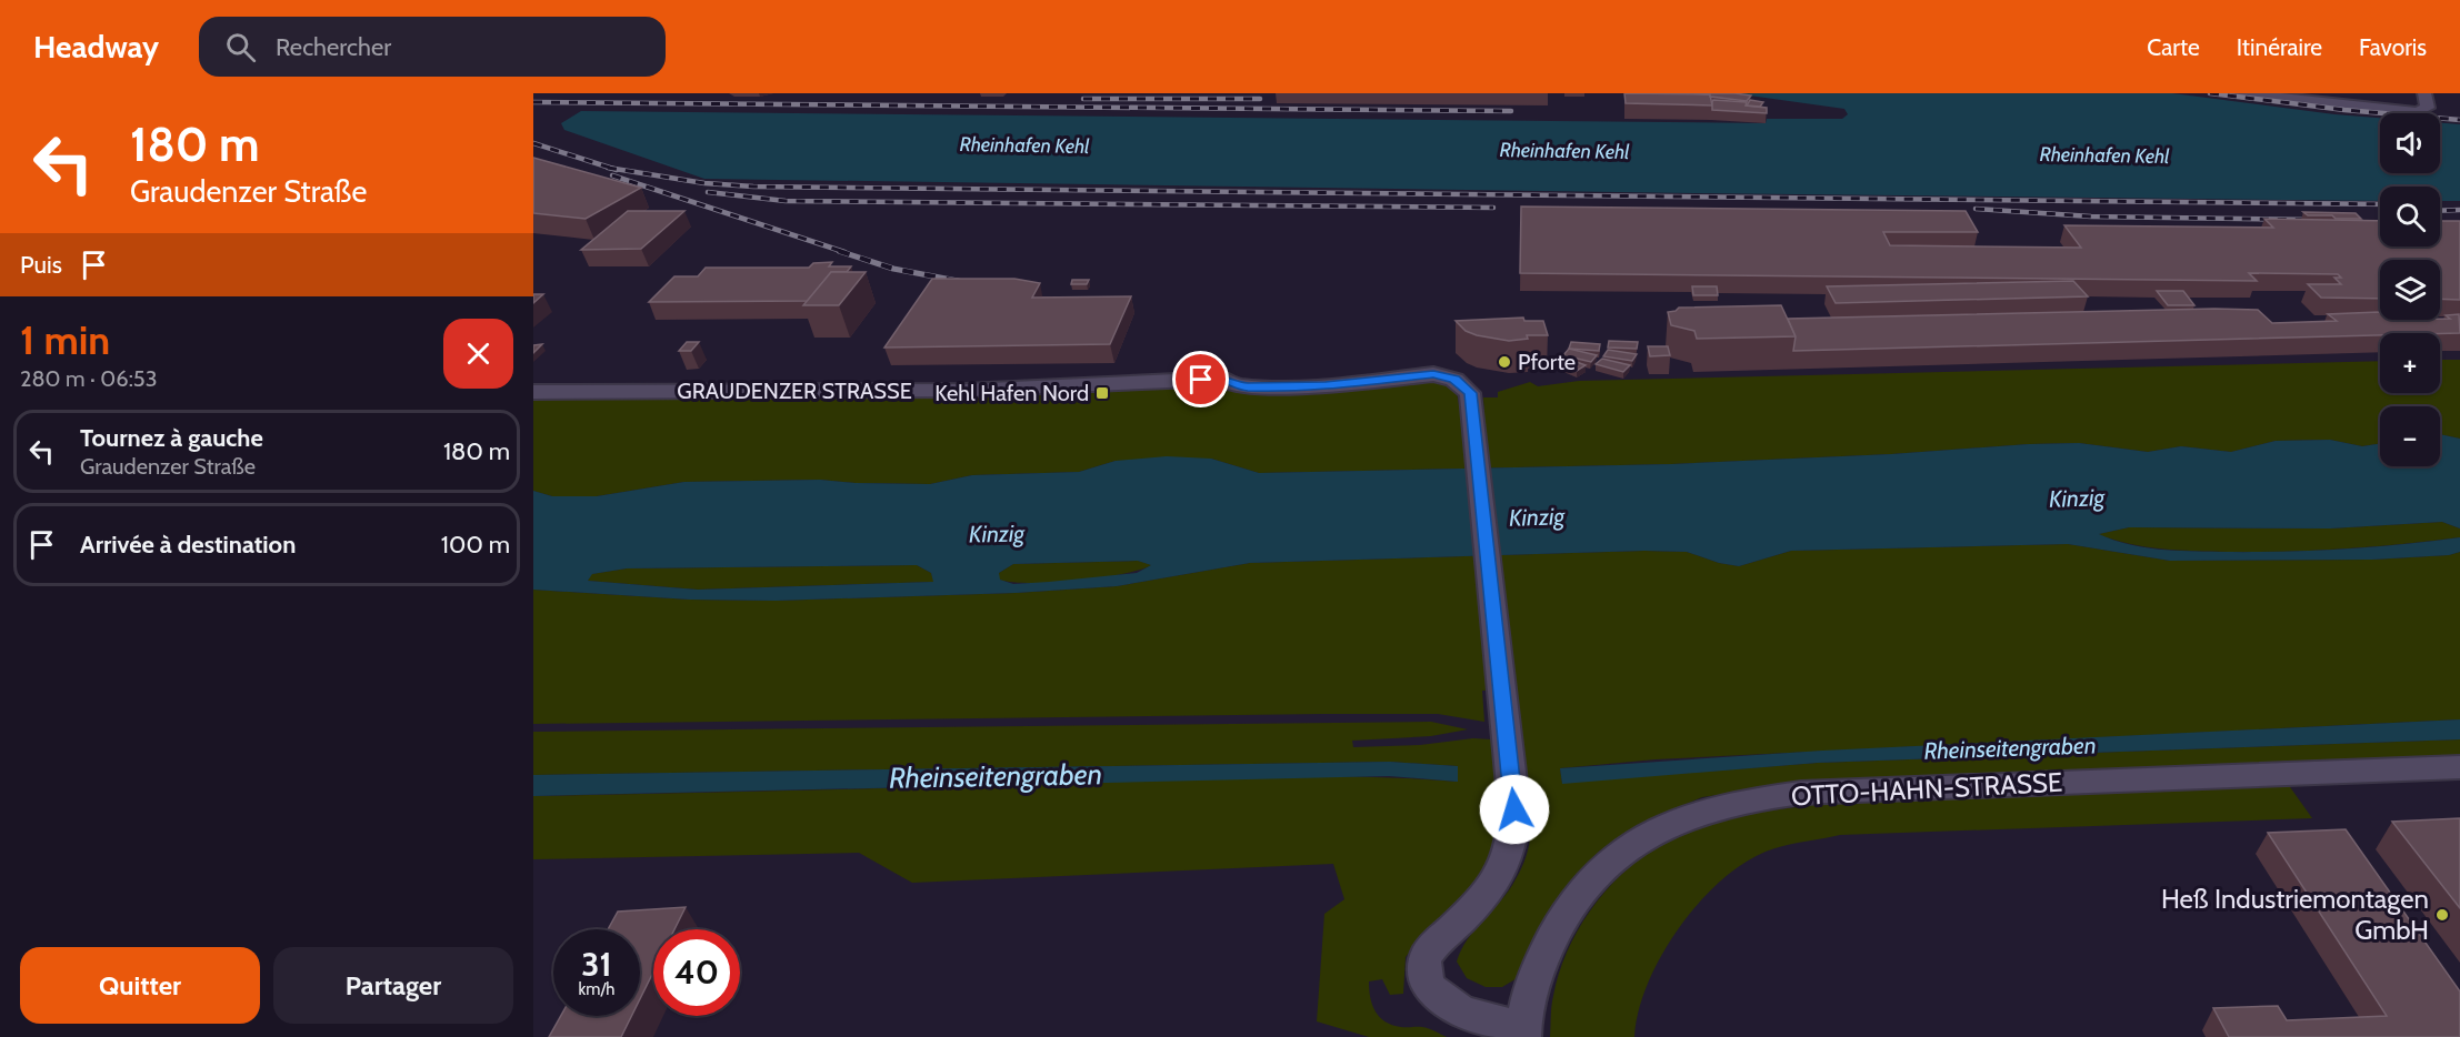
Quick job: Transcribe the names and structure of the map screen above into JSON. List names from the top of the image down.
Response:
{
  "streets": {
    "street": ["GRAUDENZER STRASSE", "OTTO-HAHN-STRASSE"]
  },
  "crossings": [
    ["GRAUDENZER STRASSE", "OTTO-HAHN-STRASSE"]
  ],
  "water": ["Rheinhafen Kehl", "Kinzig", "Rheinseitengraben"],
  "places": {
    "other": ["Pforte", "Heß Industriemontagen GmbH"],
    "transit": ["Kehl Hafen Nord"]
  },
  "page": {
    "header": "Headway",
    "search": "Rechercher",
    "nav": ["Carte", "Itinéraire", "Favoris"],
    "turn": ["180 m", "Graudenzer Straße"],
    "map_buttons": ["+", "−"],
    "then": "Puis",
    "heading": ["1 min", "280 m · 06:53"],
    "list": [
      {
        "name": "Tournez à gauche",
        "note": "Graudenzer Straße",
        "value": "180 m"
      },
      {
        "name": "Arrivée à destination",
        "value": "100 m"
      }
    ],
    "speed": "31 km/h",
    "limit": "40",
    "buttons": ["Quitter", "Partager"]
  }
}
